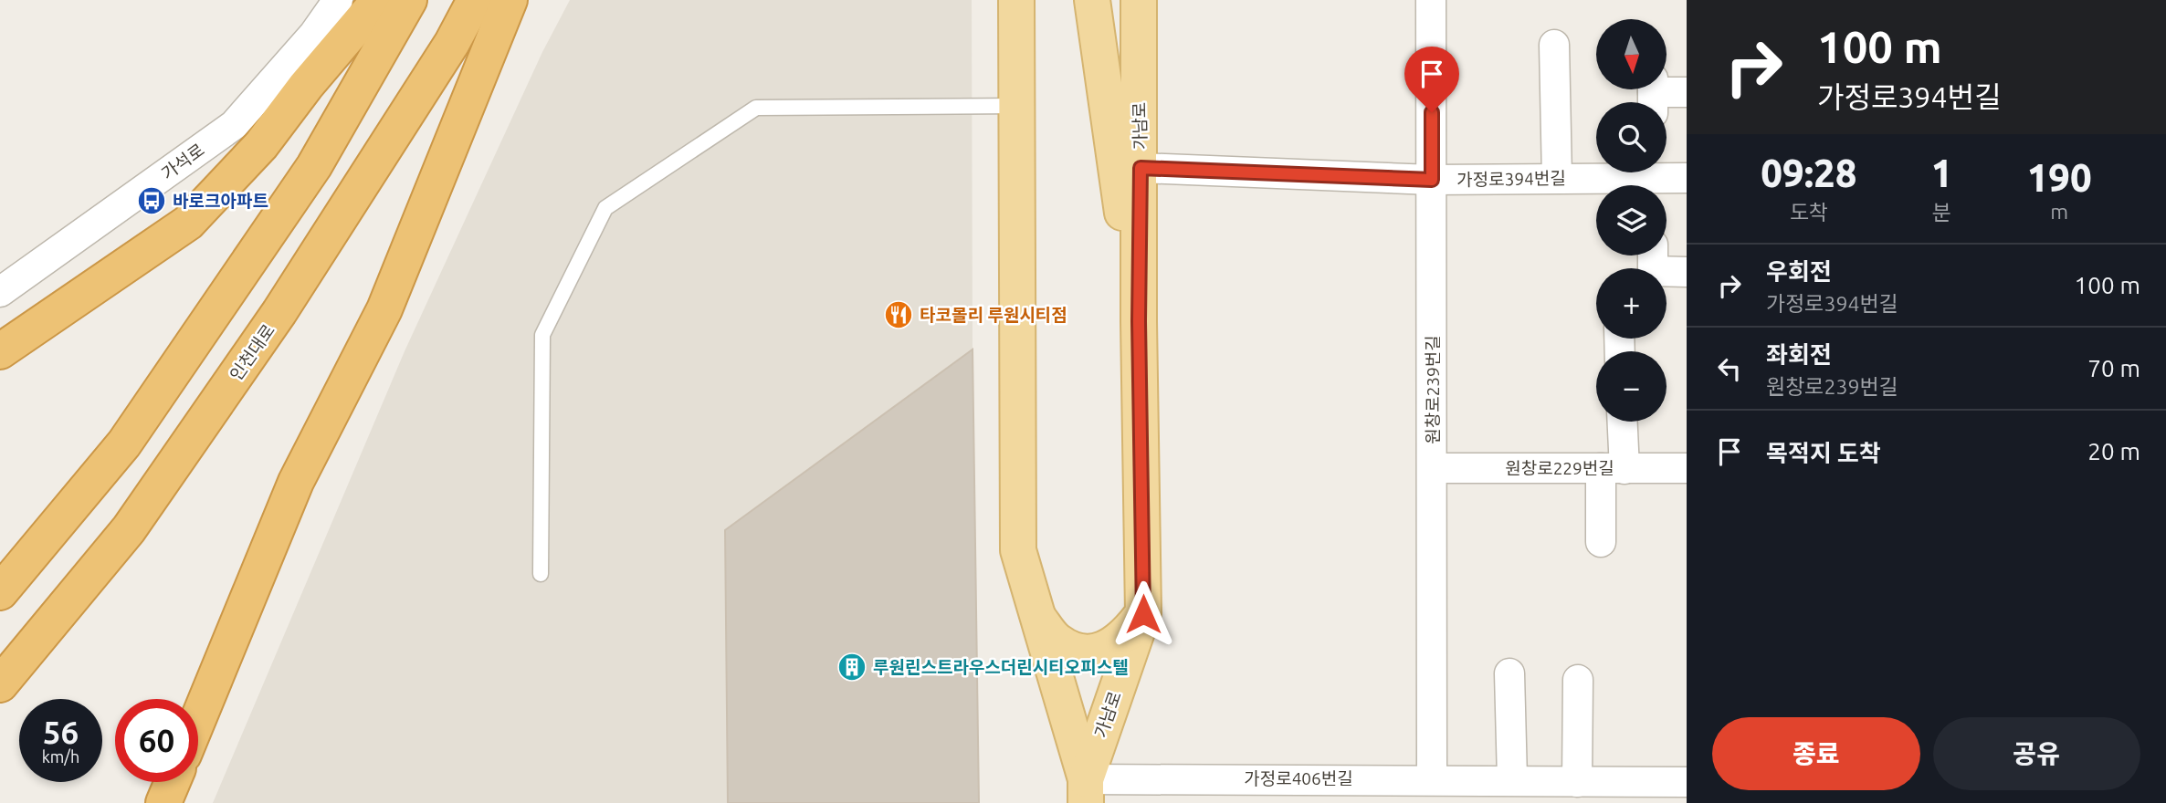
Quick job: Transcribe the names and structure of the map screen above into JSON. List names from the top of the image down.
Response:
{
  "streets": {
    "highway": ["인천대로"],
    "main road": ["가남로"],
    "street": [
      "가석로",
      "가정로394번길",
      "원창로239번길",
      "원창로229번길",
      "가정로406번길"
    ]
  },
  "crossings": [
    ["가남로", "가정로394번길"],
    ["가남로", "가정로406번길"],
    ["가정로394번길", "원창로239번길"],
    ["원창로239번길", "원창로229번길"],
    ["원창로239번길", "가정로406번길"]
  ],
  "places": {
    "bus stop": ["바로크아파트"],
    "restaurant": ["타코몰리 루원시티점"],
    "building": ["루원린스트라우스더린시티오피스텔"]
  },
  "north": "bottom",
  "page": {
    "turn": ["100 m", "가정로394번길"],
    "map_buttons": ["+", "−"],
    "eta": [
      "09:28",
      "도착",
      "1",
      "분",
      "190",
      "m"
    ],
    "list": [
      {
        "name": "우회전",
        "note": "가정로394번길",
        "value": "100 m"
      },
      {
        "name": "좌회전",
        "note": "원창로239번길",
        "value": "70 m"
      },
      {
        "name": "목적지 도착",
        "value": "20 m"
      }
    ],
    "speed": "56 km/h",
    "limit": "60",
    "buttons": ["종료", "공유"]
  }
}
